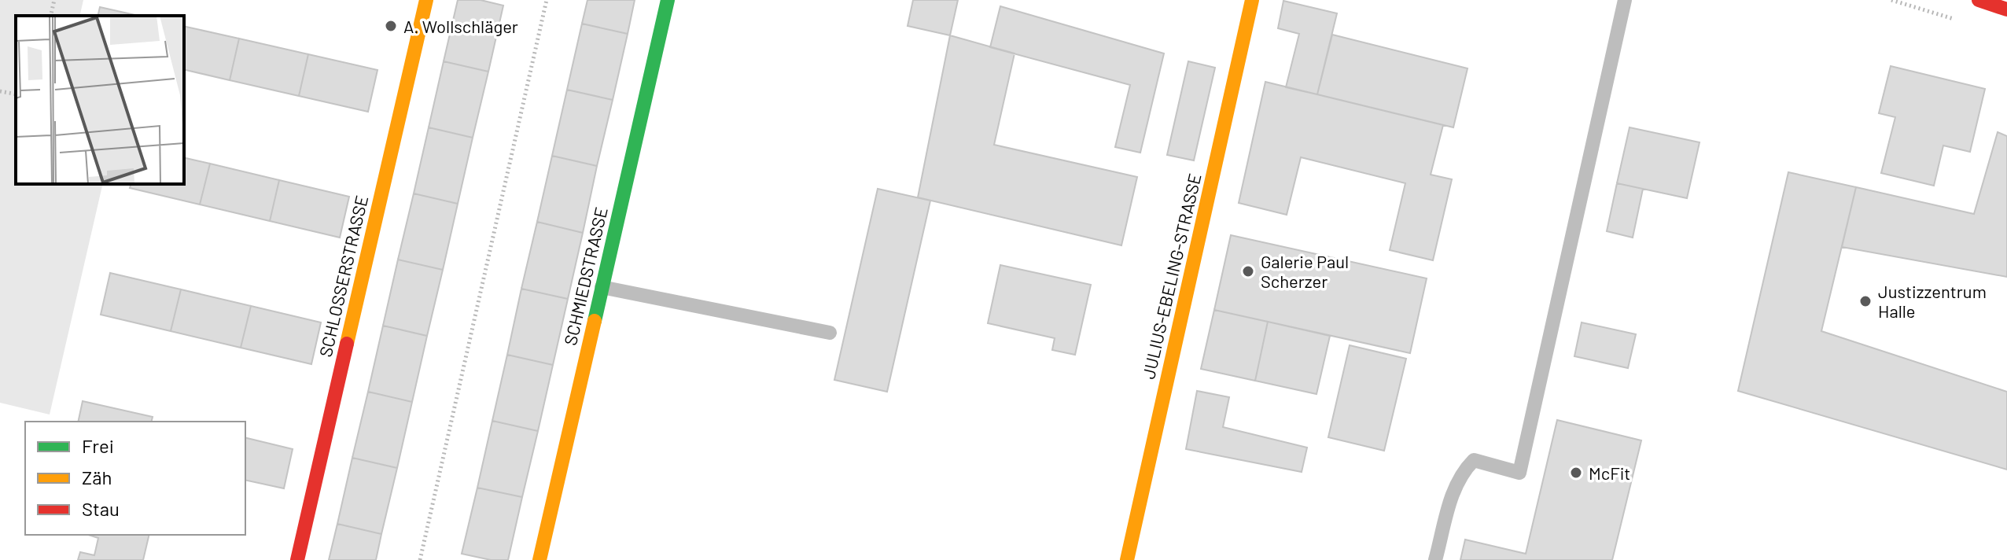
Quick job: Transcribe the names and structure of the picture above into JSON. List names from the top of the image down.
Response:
{
  "streets": {
    "street": ["SCHLOSSERSTRASSE", "SCHMIEDSTRASSE", "JULIUS-EBELING-STRASSE"]
  },
  "places": [
    "A. Wollschläger",
    "Galerie Paul Scherzer",
    "Justizzentrum Halle",
    "McFit"
  ],
  "legend": ["Frei", "Zäh", "Stau"]
}
